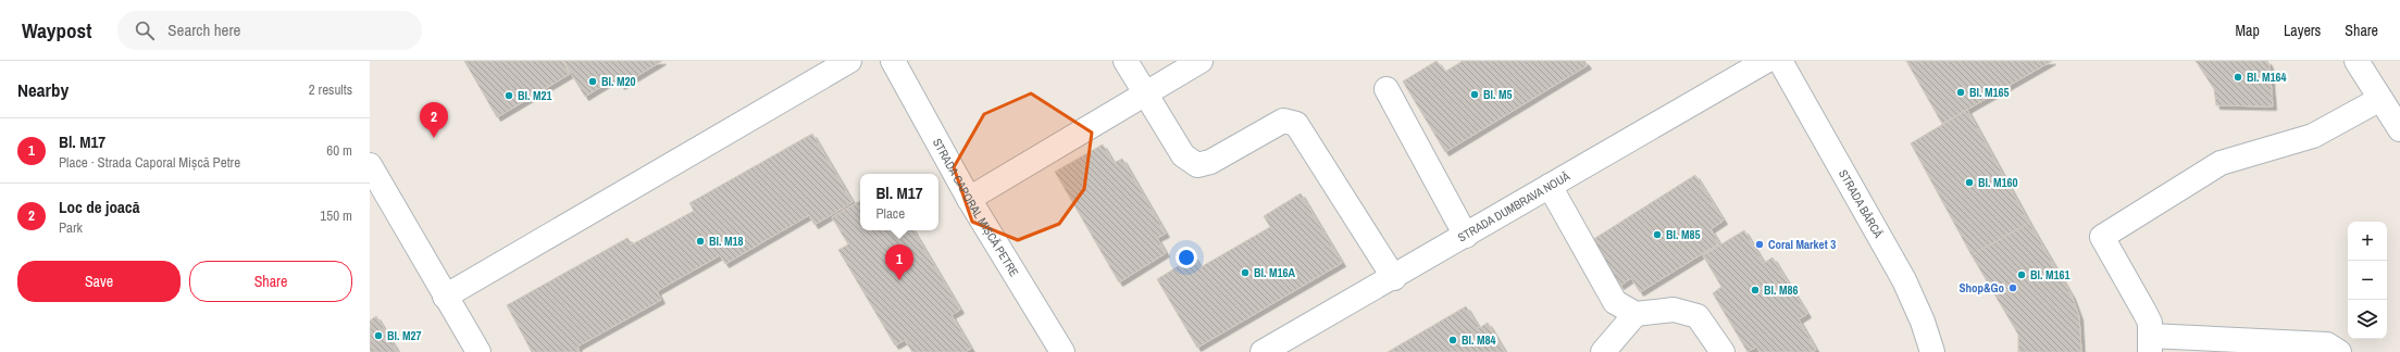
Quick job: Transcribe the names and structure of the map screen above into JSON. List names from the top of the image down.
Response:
{
  "streets": {
    "street": ["STRADA BÂRCĂ", "STRADA CAPORAL MIȘCĂ PETRE", "STRADA DUMBRAVA NOUĂ"]
  },
  "places": [
    "Bl. M164",
    "Bl. M20",
    "Bl. M165",
    "Bl. M5",
    "Bl. M21",
    "Bl. M160",
    "Bl. M85",
    "Bl. M18",
    "Coral Market 3",
    "Bl. M16A",
    "Bl. M161",
    "Shop&Go",
    "Bl. M86",
    "Bl. M27",
    "Bl. M84"
  ],
  "page": {
    "header": "Waypost",
    "search": "Search here",
    "nav": ["Map", "Layers", "Share"],
    "heading": ["Nearby", "2 results"],
    "pins": ["2", "1"],
    "list": [
      {
        "mark": "1",
        "name": "Bl. M17",
        "note": "Place · Strada Caporal Mișcă Petre",
        "value": "60 m"
      },
      {
        "mark": "2",
        "name": "Loc de joacă",
        "note": "Park",
        "value": "150 m"
      }
    ],
    "popup": ["Bl. M17", "Place"],
    "map_buttons": ["+", "−"],
    "buttons": ["Save", "Share"]
  }
}
